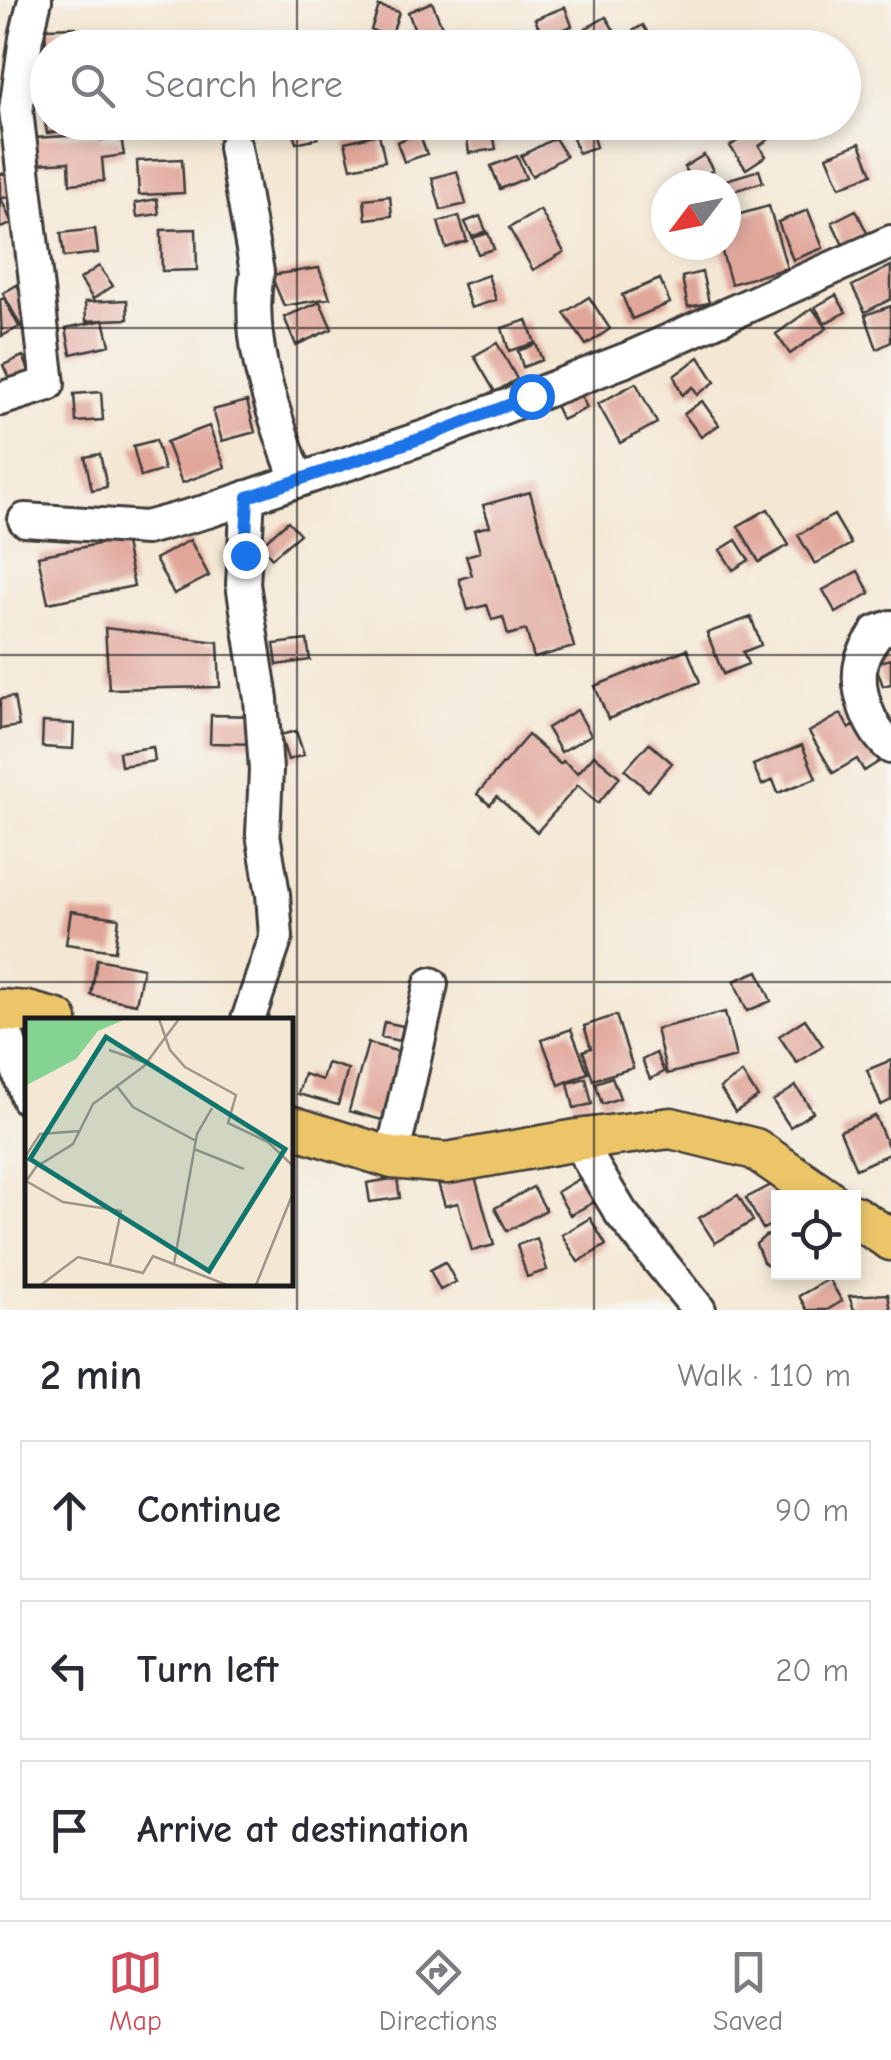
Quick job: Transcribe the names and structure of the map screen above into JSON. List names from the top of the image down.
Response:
{
  "north": "bottom left",
  "page": {
    "search": "Search here",
    "heading": ["2 min", "Walk · 110 m"],
    "list": [
      ["Continue", "90 m"],
      ["Turn left", "20 m"],
      "Arrive at destination"
    ],
    "nav": ["Map", "Directions", "Saved"]
  }
}
